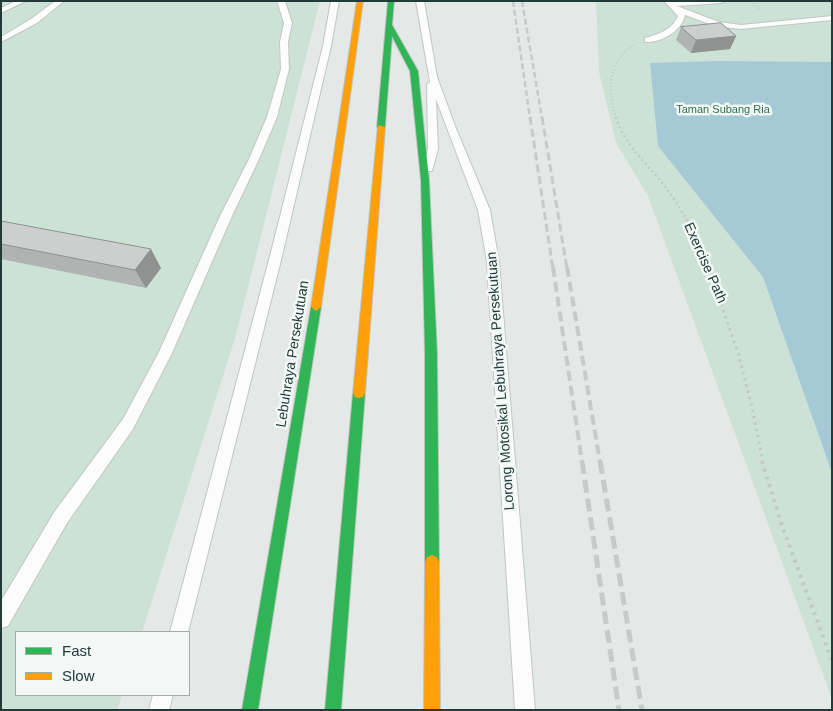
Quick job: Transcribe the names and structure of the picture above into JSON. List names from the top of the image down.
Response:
{
  "streets": {
    "highway": ["Lebuhraya Persekutuan"],
    "lane": ["Lorong Motosikal Lebuhraya Persekutuan"],
    "path": ["Exercise Path"]
  },
  "parks": ["Taman Subang Ria"],
  "legend": ["Fast", "Slow"]
}
